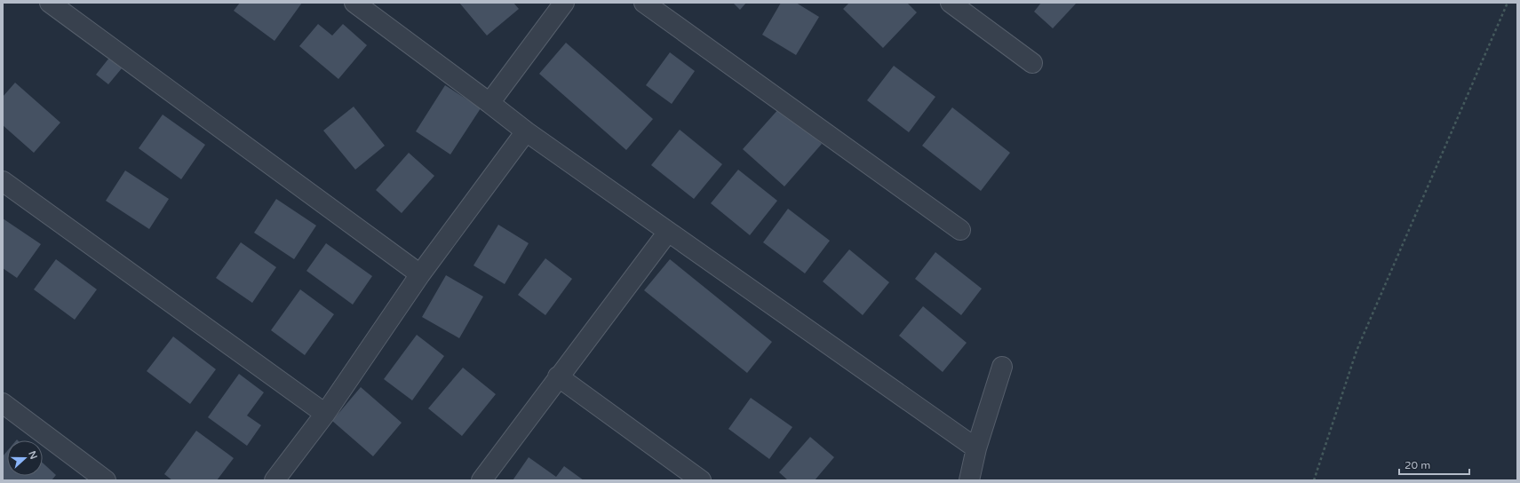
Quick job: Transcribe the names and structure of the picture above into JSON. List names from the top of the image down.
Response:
{
  "scale_bar": "20 m",
  "north": "right"
}
